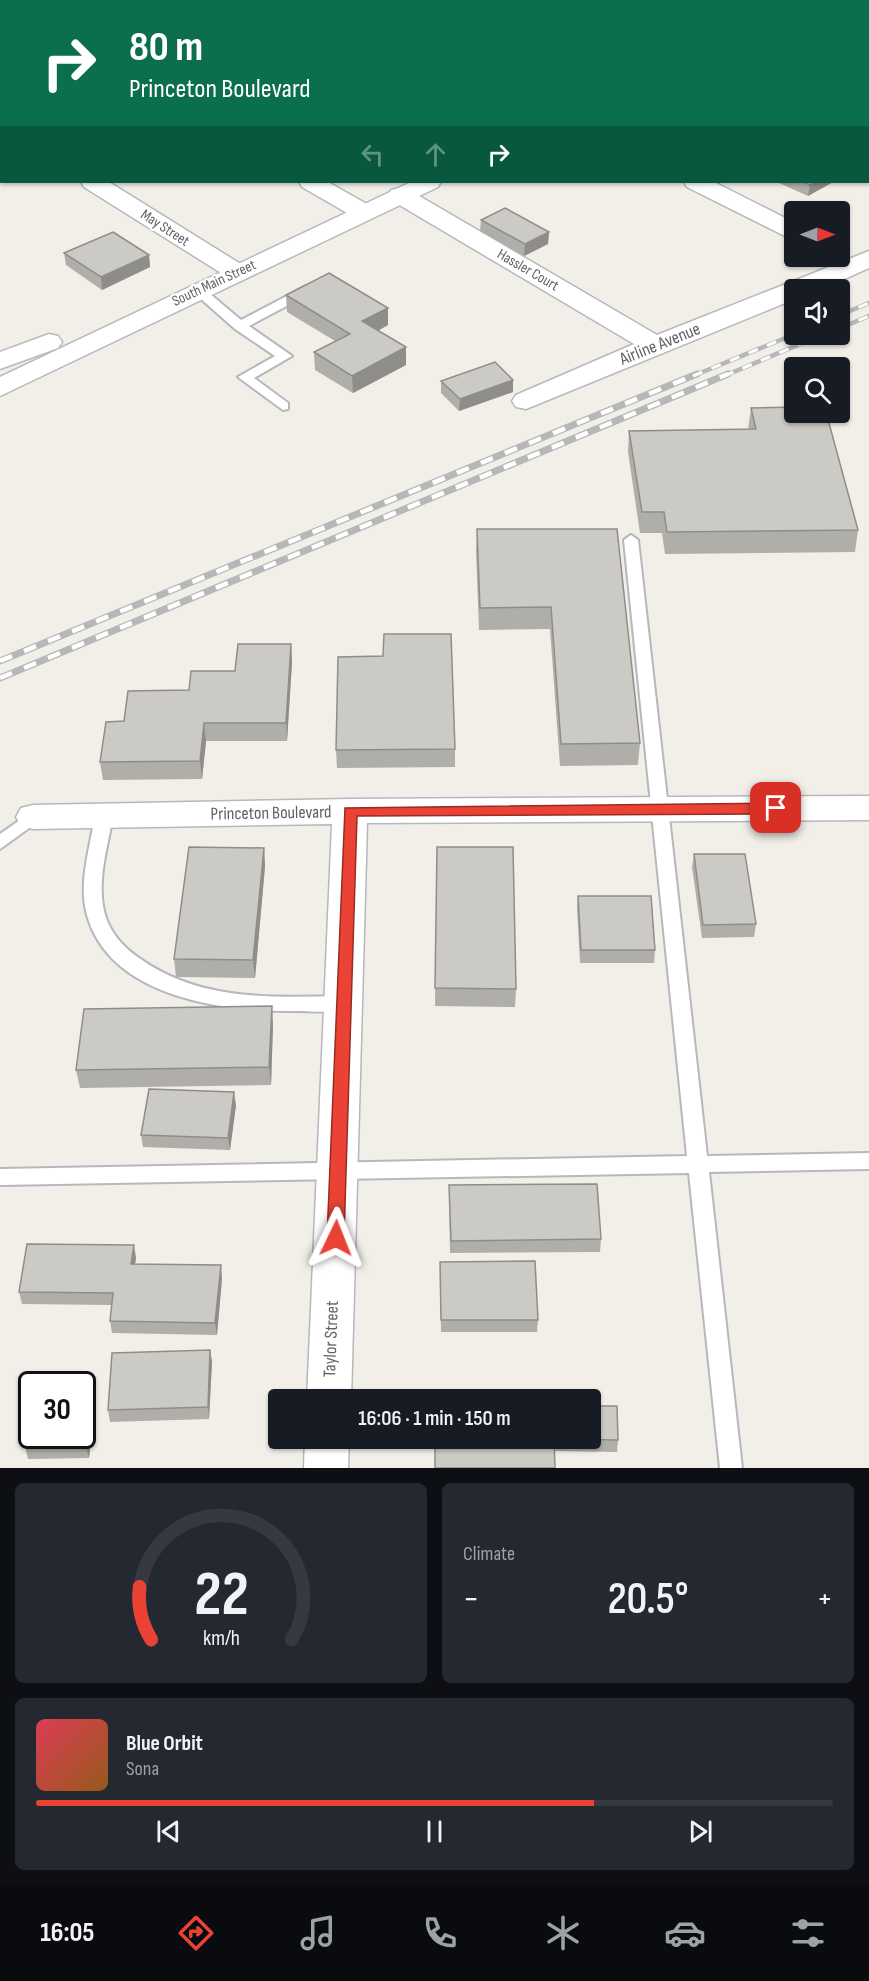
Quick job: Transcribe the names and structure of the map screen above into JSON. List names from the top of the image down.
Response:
{
  "streets": {
    "street": [
      "May Street",
      "Hassler Court",
      "South Main Street",
      "Airline Avenue",
      "Princeton Boulevard",
      "Taylor Street"
    ]
  },
  "crossings": [
    ["May Street", "South Main Street"],
    ["Hassler Court", "South Main Street"],
    ["Hassler Court", "Airline Avenue"],
    ["Princeton Boulevard", "Taylor Street"]
  ],
  "north": "right",
  "page": {
    "turn": ["80 m", "Princeton Boulevard"],
    "limit": "30",
    "trip": "16:06 · 1 min · 150 m",
    "tile": "Climate",
    "heat": ["−", "20.5°", "+"],
    "song": ["Blue Orbit", "Sona"],
    "tabs": "16:05",
    "gauge": ["22", "km/h"]
  }
}
